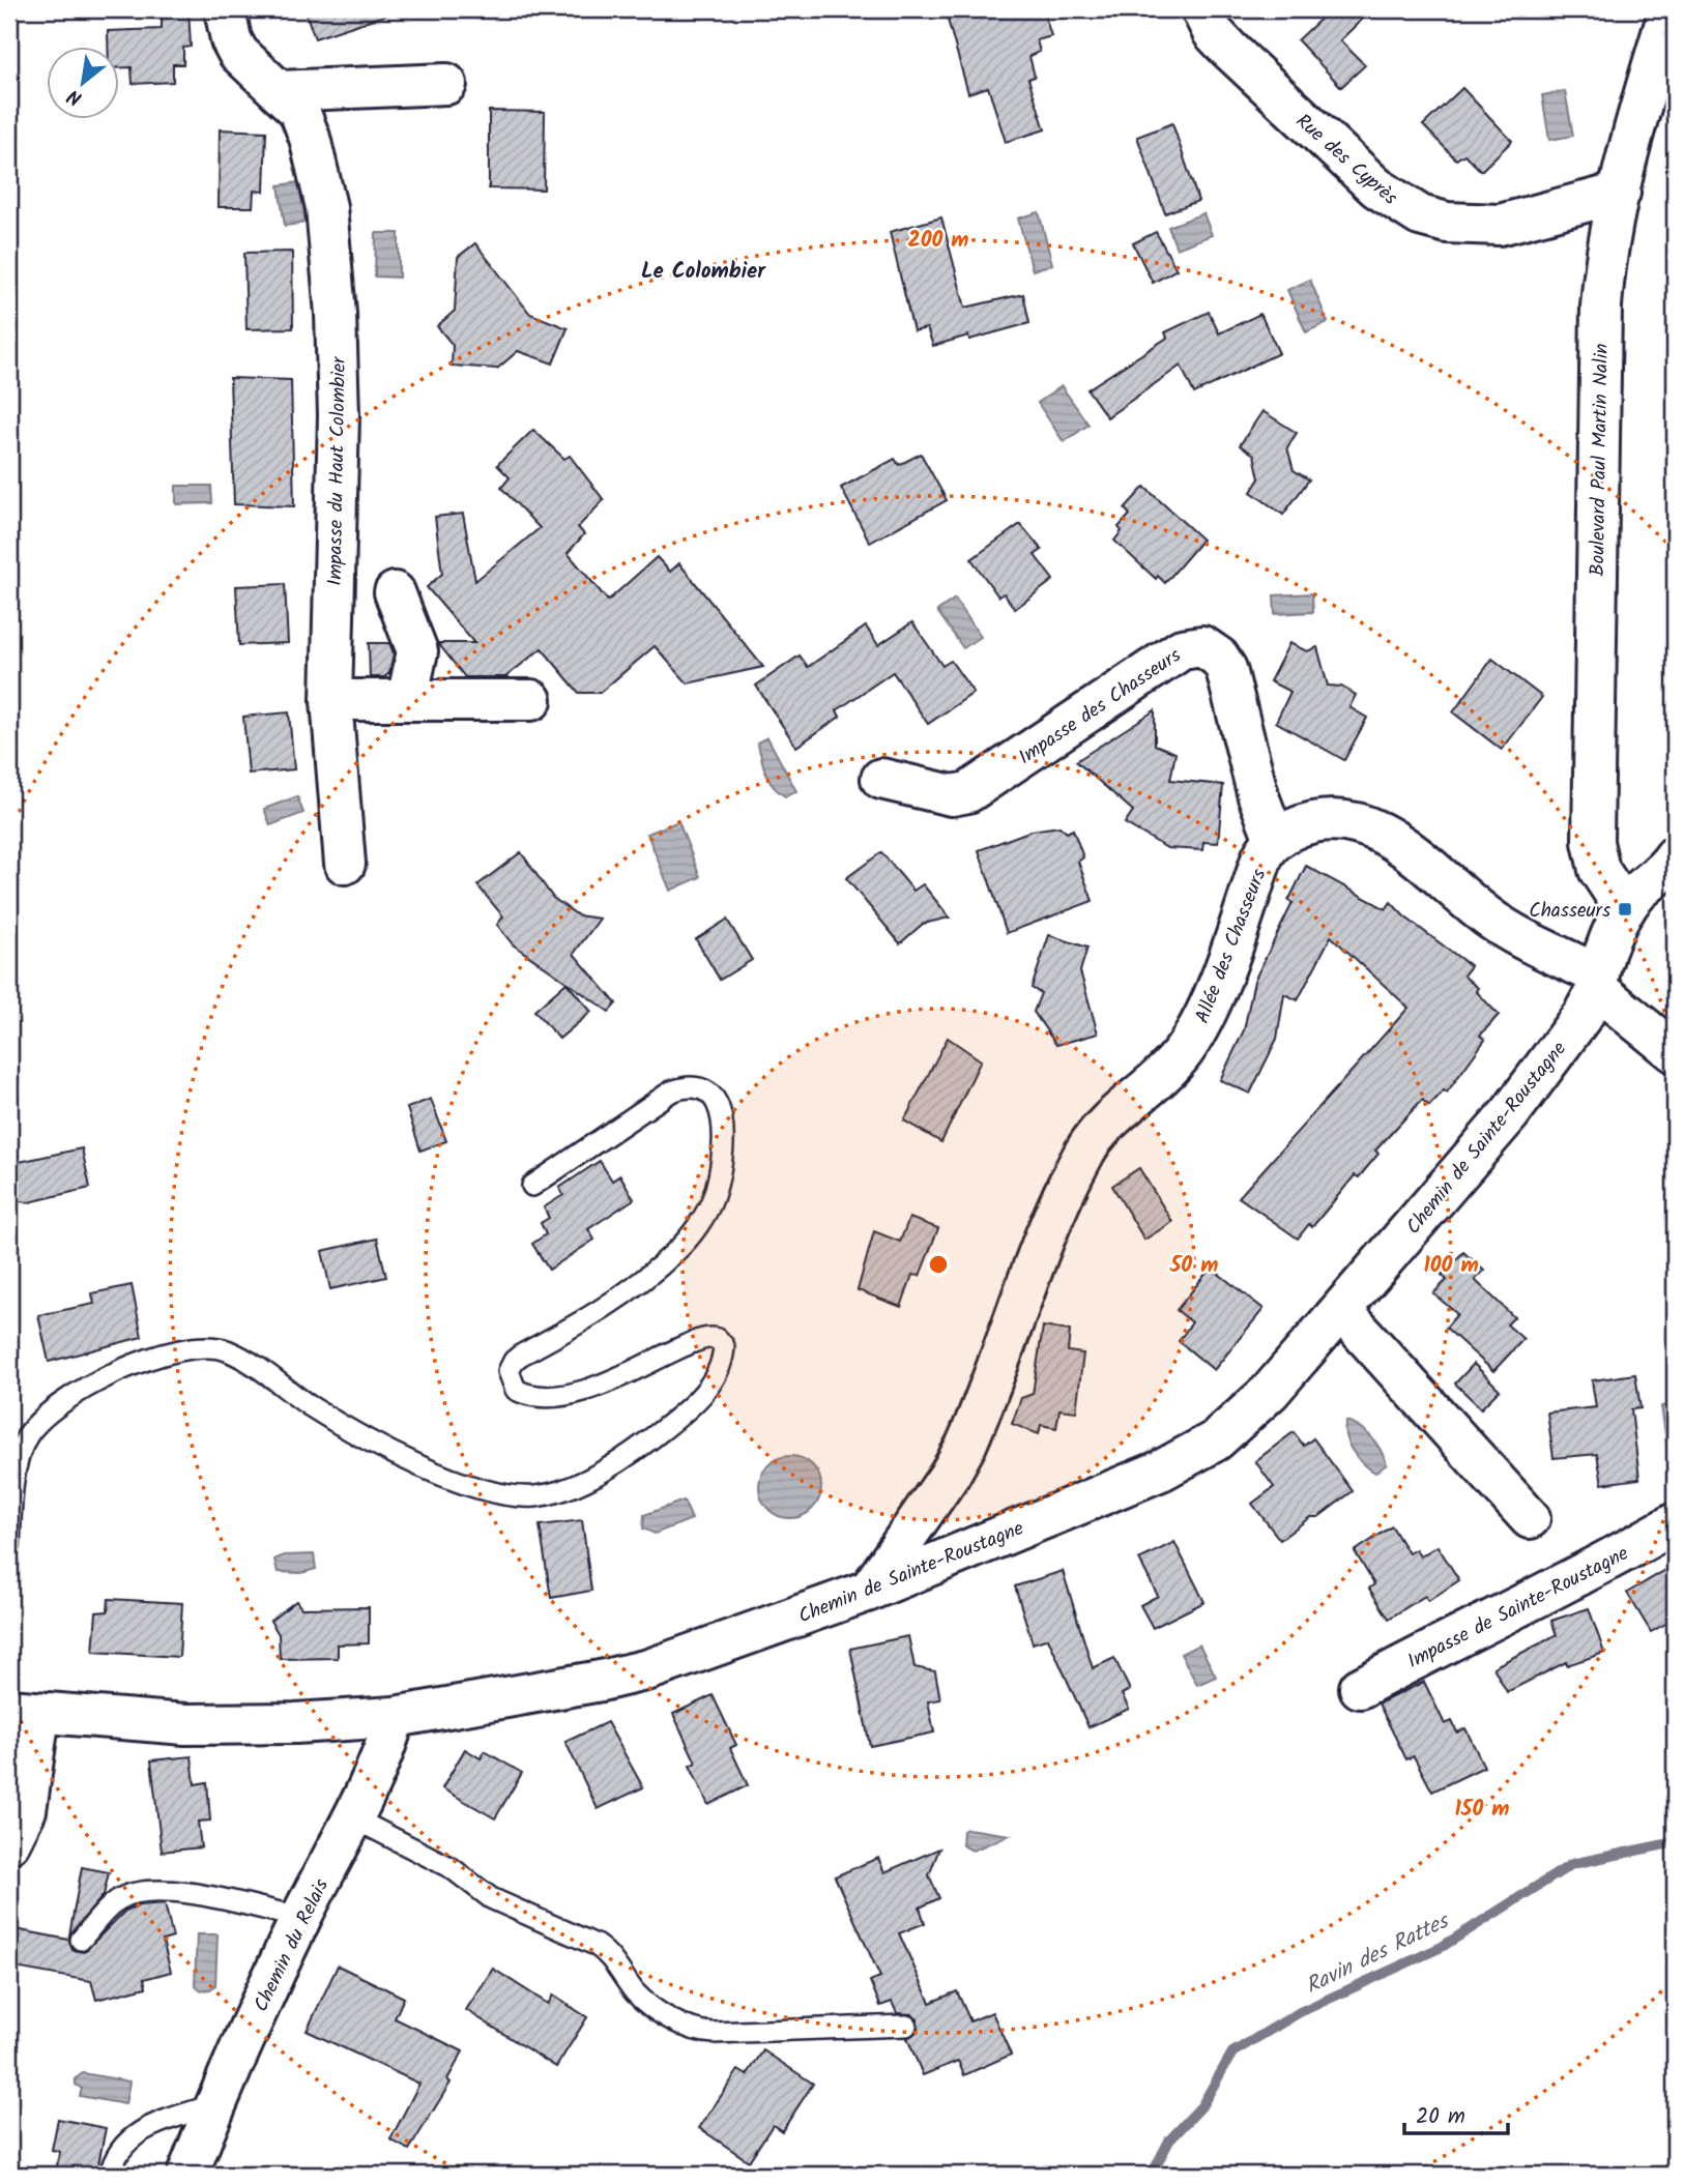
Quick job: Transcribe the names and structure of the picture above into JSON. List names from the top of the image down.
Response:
{
  "streets": {
    "street": [
      "Rue des Cyprès",
      "Boulevard Paul Martin Nalin",
      "Impasse du Haut Colombier",
      "Impasse des Chasseurs",
      "Allée des Chasseurs",
      "Chemin de Sainte-Roustagne",
      "Impasse de Sainte-Roustagne",
      "Chemin du Relais"
    ]
  },
  "crossings": [
    ["Rue des Cyprès", "Boulevard Paul Martin Nalin"],
    ["Boulevard Paul Martin Nalin", "Chemin de Sainte-Roustagne"],
    ["Impasse des Chasseurs", "Allée des Chasseurs"],
    ["Allée des Chasseurs", "Chemin de Sainte-Roustagne"],
    ["Chemin de Sainte-Roustagne", "Chemin du Relais"]
  ],
  "districts": ["Le Colombier"],
  "water": ["Ravin des Rattes"],
  "places": {
    "transit": ["Chasseurs"]
  },
  "scale_bar": "20 m",
  "north": "bottom left",
  "rings": [
    "200 m",
    "50 m",
    "100 m",
    "150 m"
  ]
}
